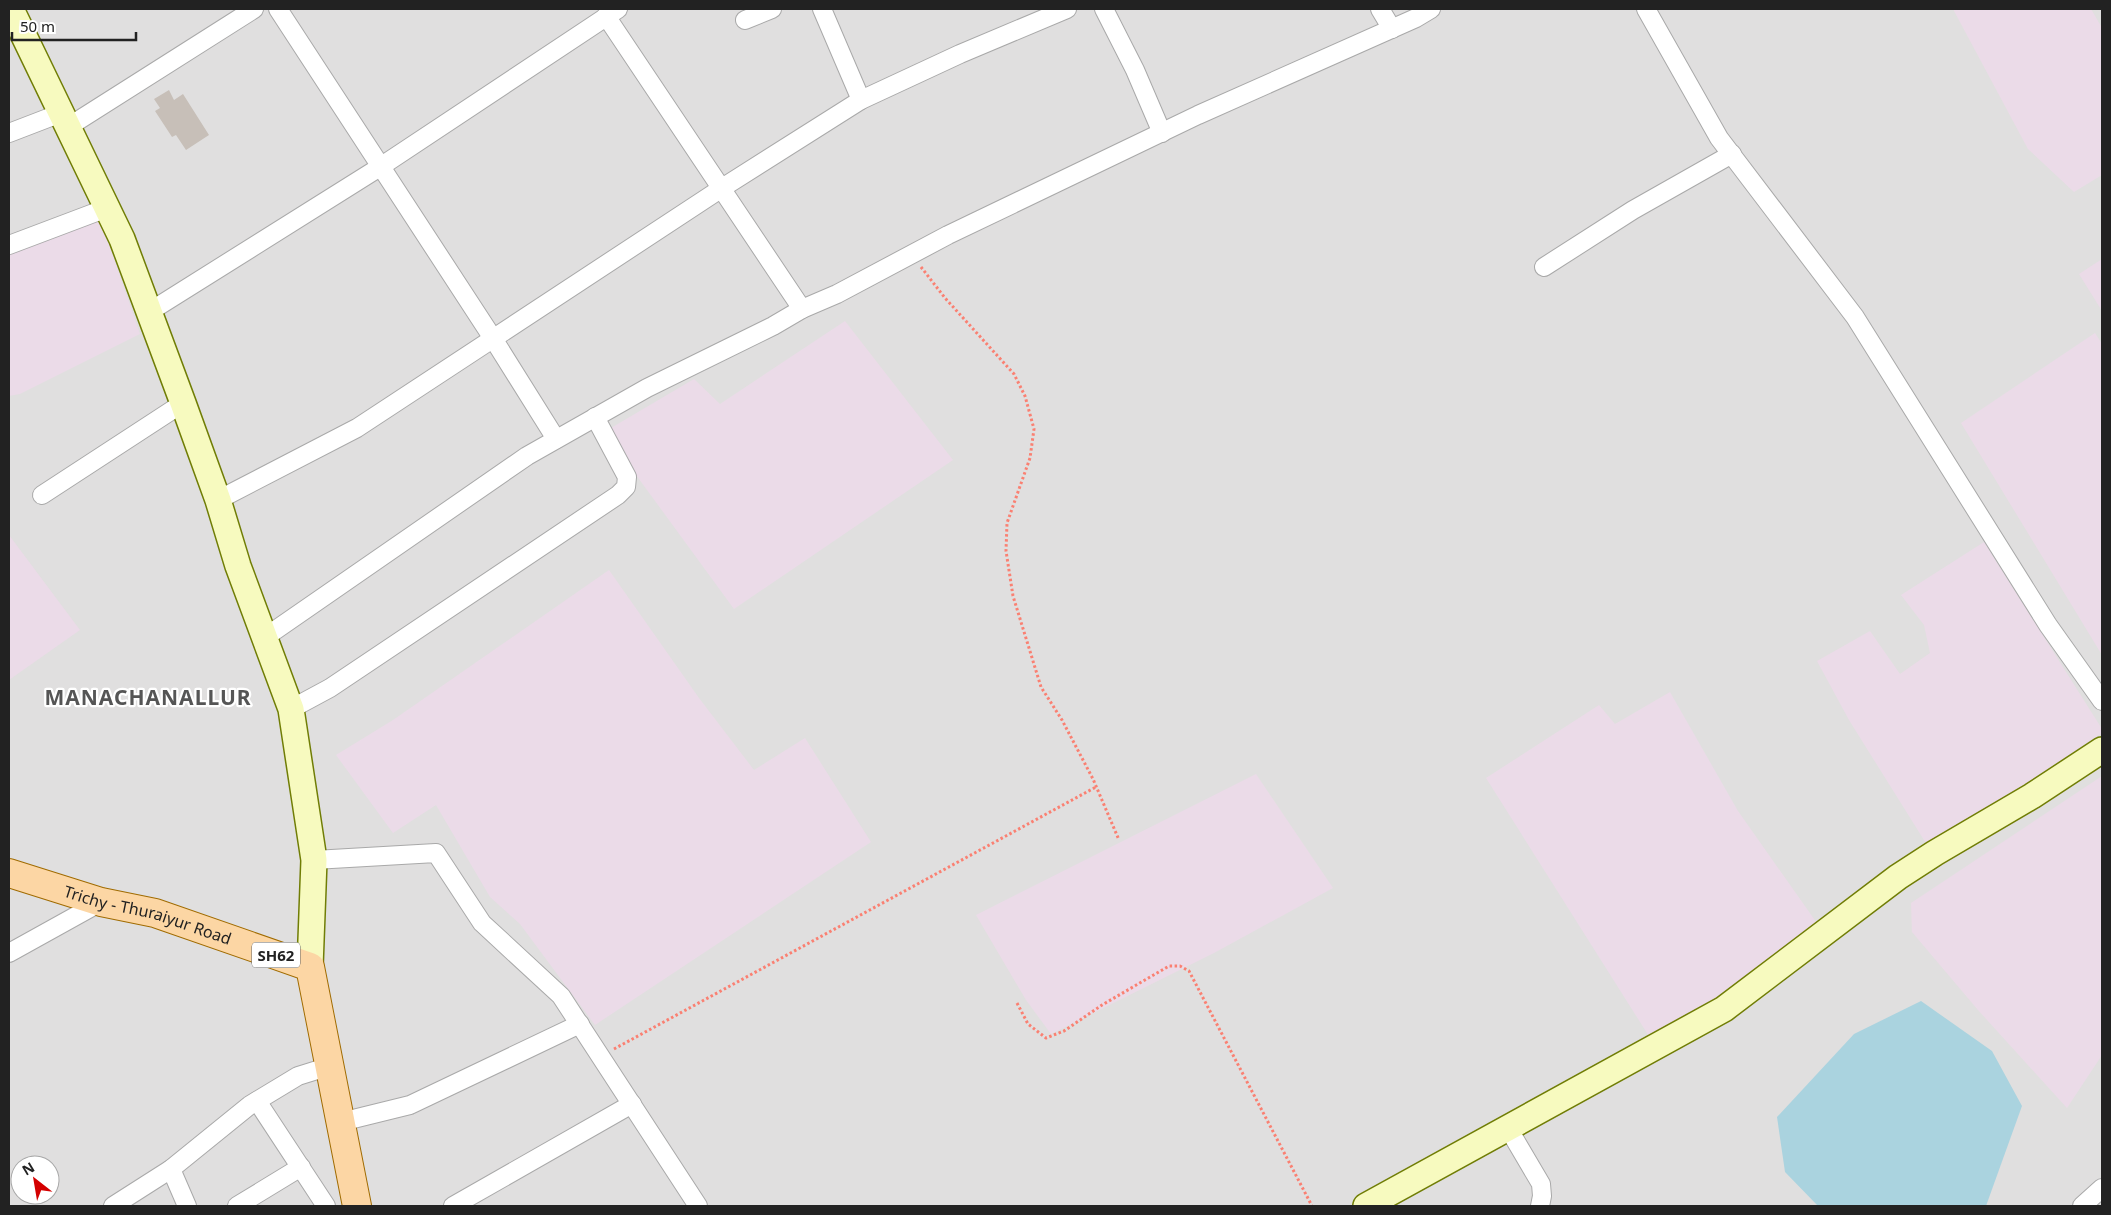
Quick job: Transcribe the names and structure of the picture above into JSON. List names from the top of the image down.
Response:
{
  "streets": {
    "main road": ["Trichy - Thuraiyur Road", "SH62"]
  },
  "crossings": [
    ["Trichy - Thuraiyur Road", "SH62"]
  ],
  "districts": ["MANACHANALLUR"],
  "scale_bar": "50 m",
  "north": "top left"
}
